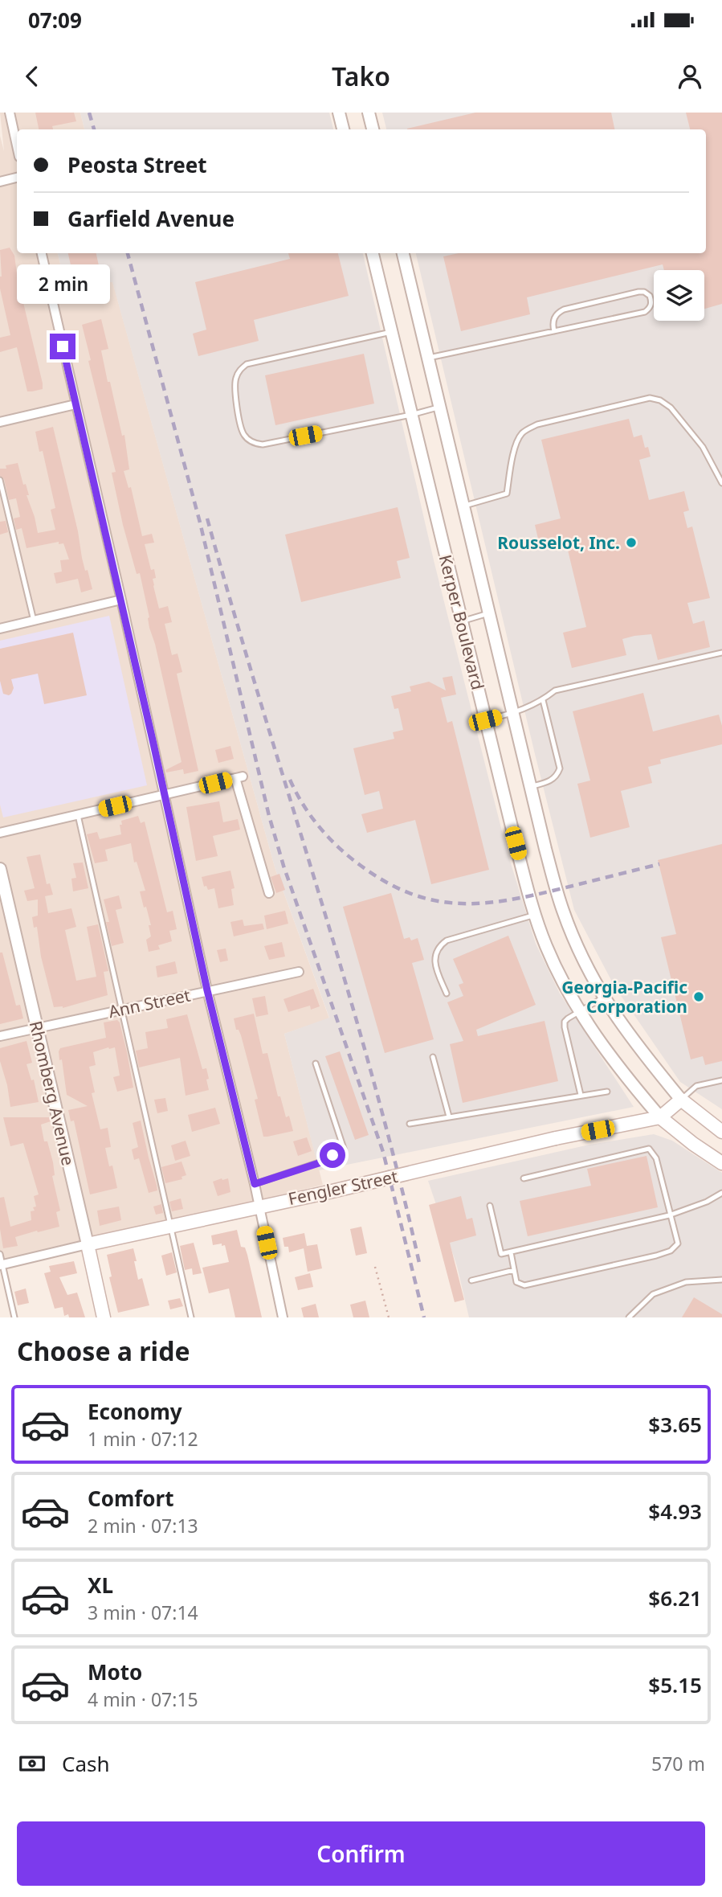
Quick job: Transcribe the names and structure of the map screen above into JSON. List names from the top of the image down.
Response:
{
  "streets": {
    "main road": ["Kerper Boulevard", "Rhomberg Avenue", "Fengler Street"],
    "street": ["Ann Street"]
  },
  "crossings": [
    ["Kerper Boulevard", "Fengler Street"],
    ["Ann Street", "Rhomberg Avenue"],
    ["Rhomberg Avenue", "Fengler Street"]
  ],
  "places": ["Rousselot, Inc.", "Georgia-Pacific Corporation"],
  "page": {
    "status": "07:09",
    "header": "Tako",
    "banner": ["Peosta Street", "Garfield Avenue"],
    "bubble": "2 min",
    "heading": "Choose a ride",
    "list": [
      {
        "name": "Economy",
        "note": "1 min · 07:12",
        "value": "$3.65"
      },
      {
        "name": "Comfort",
        "note": "2 min · 07:13",
        "value": "$4.93"
      },
      {
        "name": "XL",
        "note": "3 min · 07:14",
        "value": "$6.21"
      },
      {
        "name": "Moto",
        "note": "4 min · 07:15",
        "value": "$5.15"
      }
    ],
    "pay": ["Cash", "570 m"],
    "buttons": "Confirm"
  }
}
